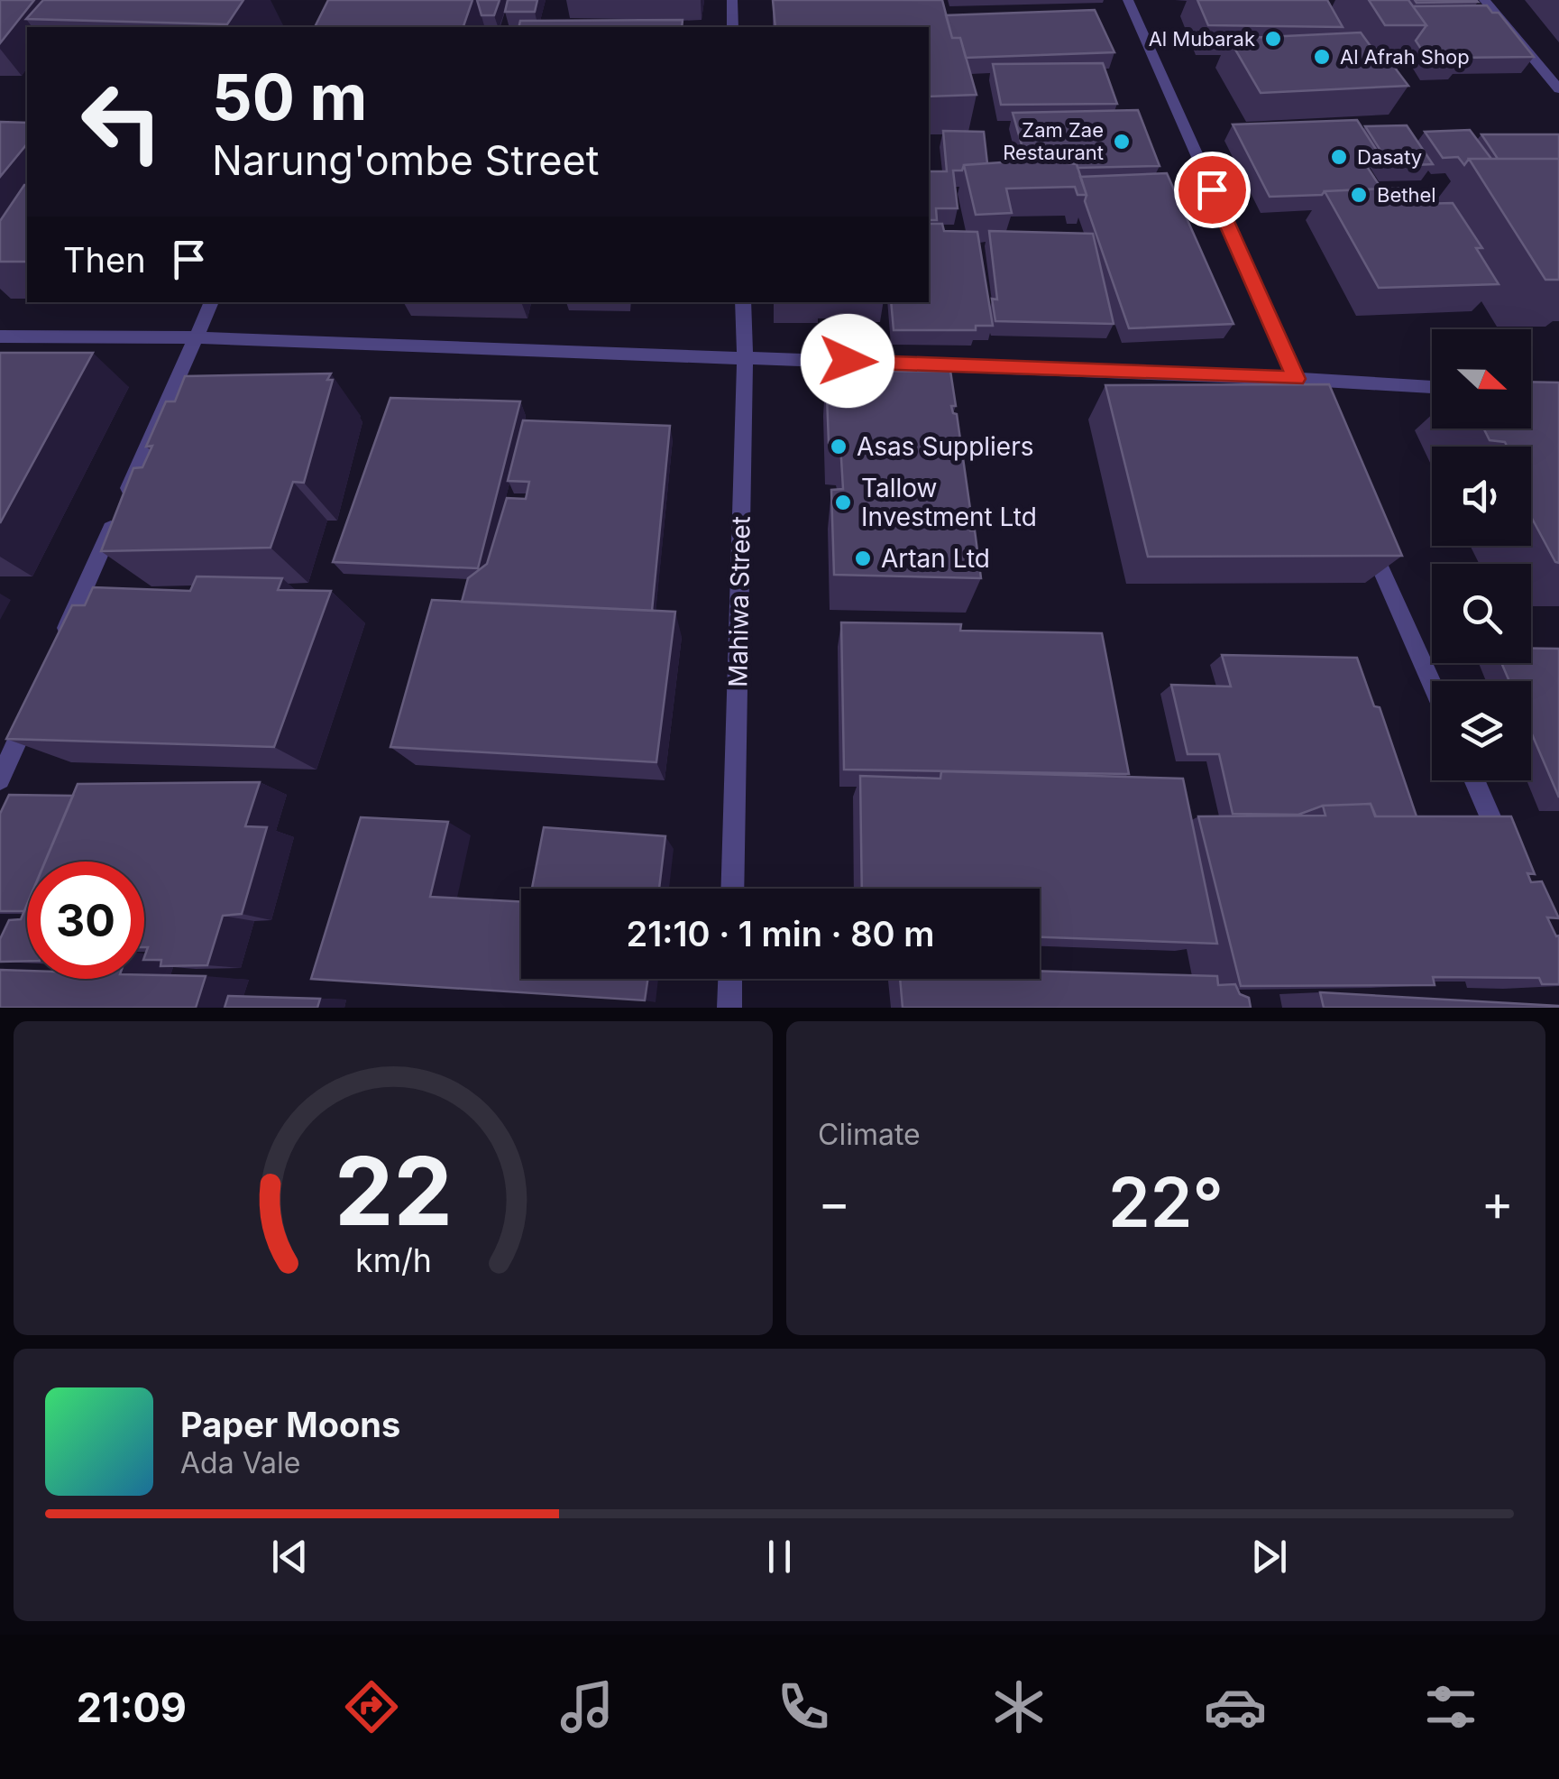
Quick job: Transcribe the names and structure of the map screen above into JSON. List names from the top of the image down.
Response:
{
  "streets": {
    "street": ["Mahiwa Street"]
  },
  "places": [
    "Al Mubarak",
    "Al Afrah Shop",
    "Zam Zae Restaurant",
    "Dasaty",
    "Bethel",
    "Asas Suppliers",
    "Tallow Investment Ltd",
    "Artan Ltd"
  ],
  "north": "right",
  "page": {
    "turn": ["50 m", "Narung'ombe Street"],
    "then": "Then",
    "limit": "30",
    "trip": "21:10 · 1 min · 80 m",
    "tile": "Climate",
    "heat": ["−", "22°", "+"],
    "song": ["Paper Moons", "Ada Vale"],
    "tabs": "21:09",
    "gauge": ["22", "km/h"]
  }
}
